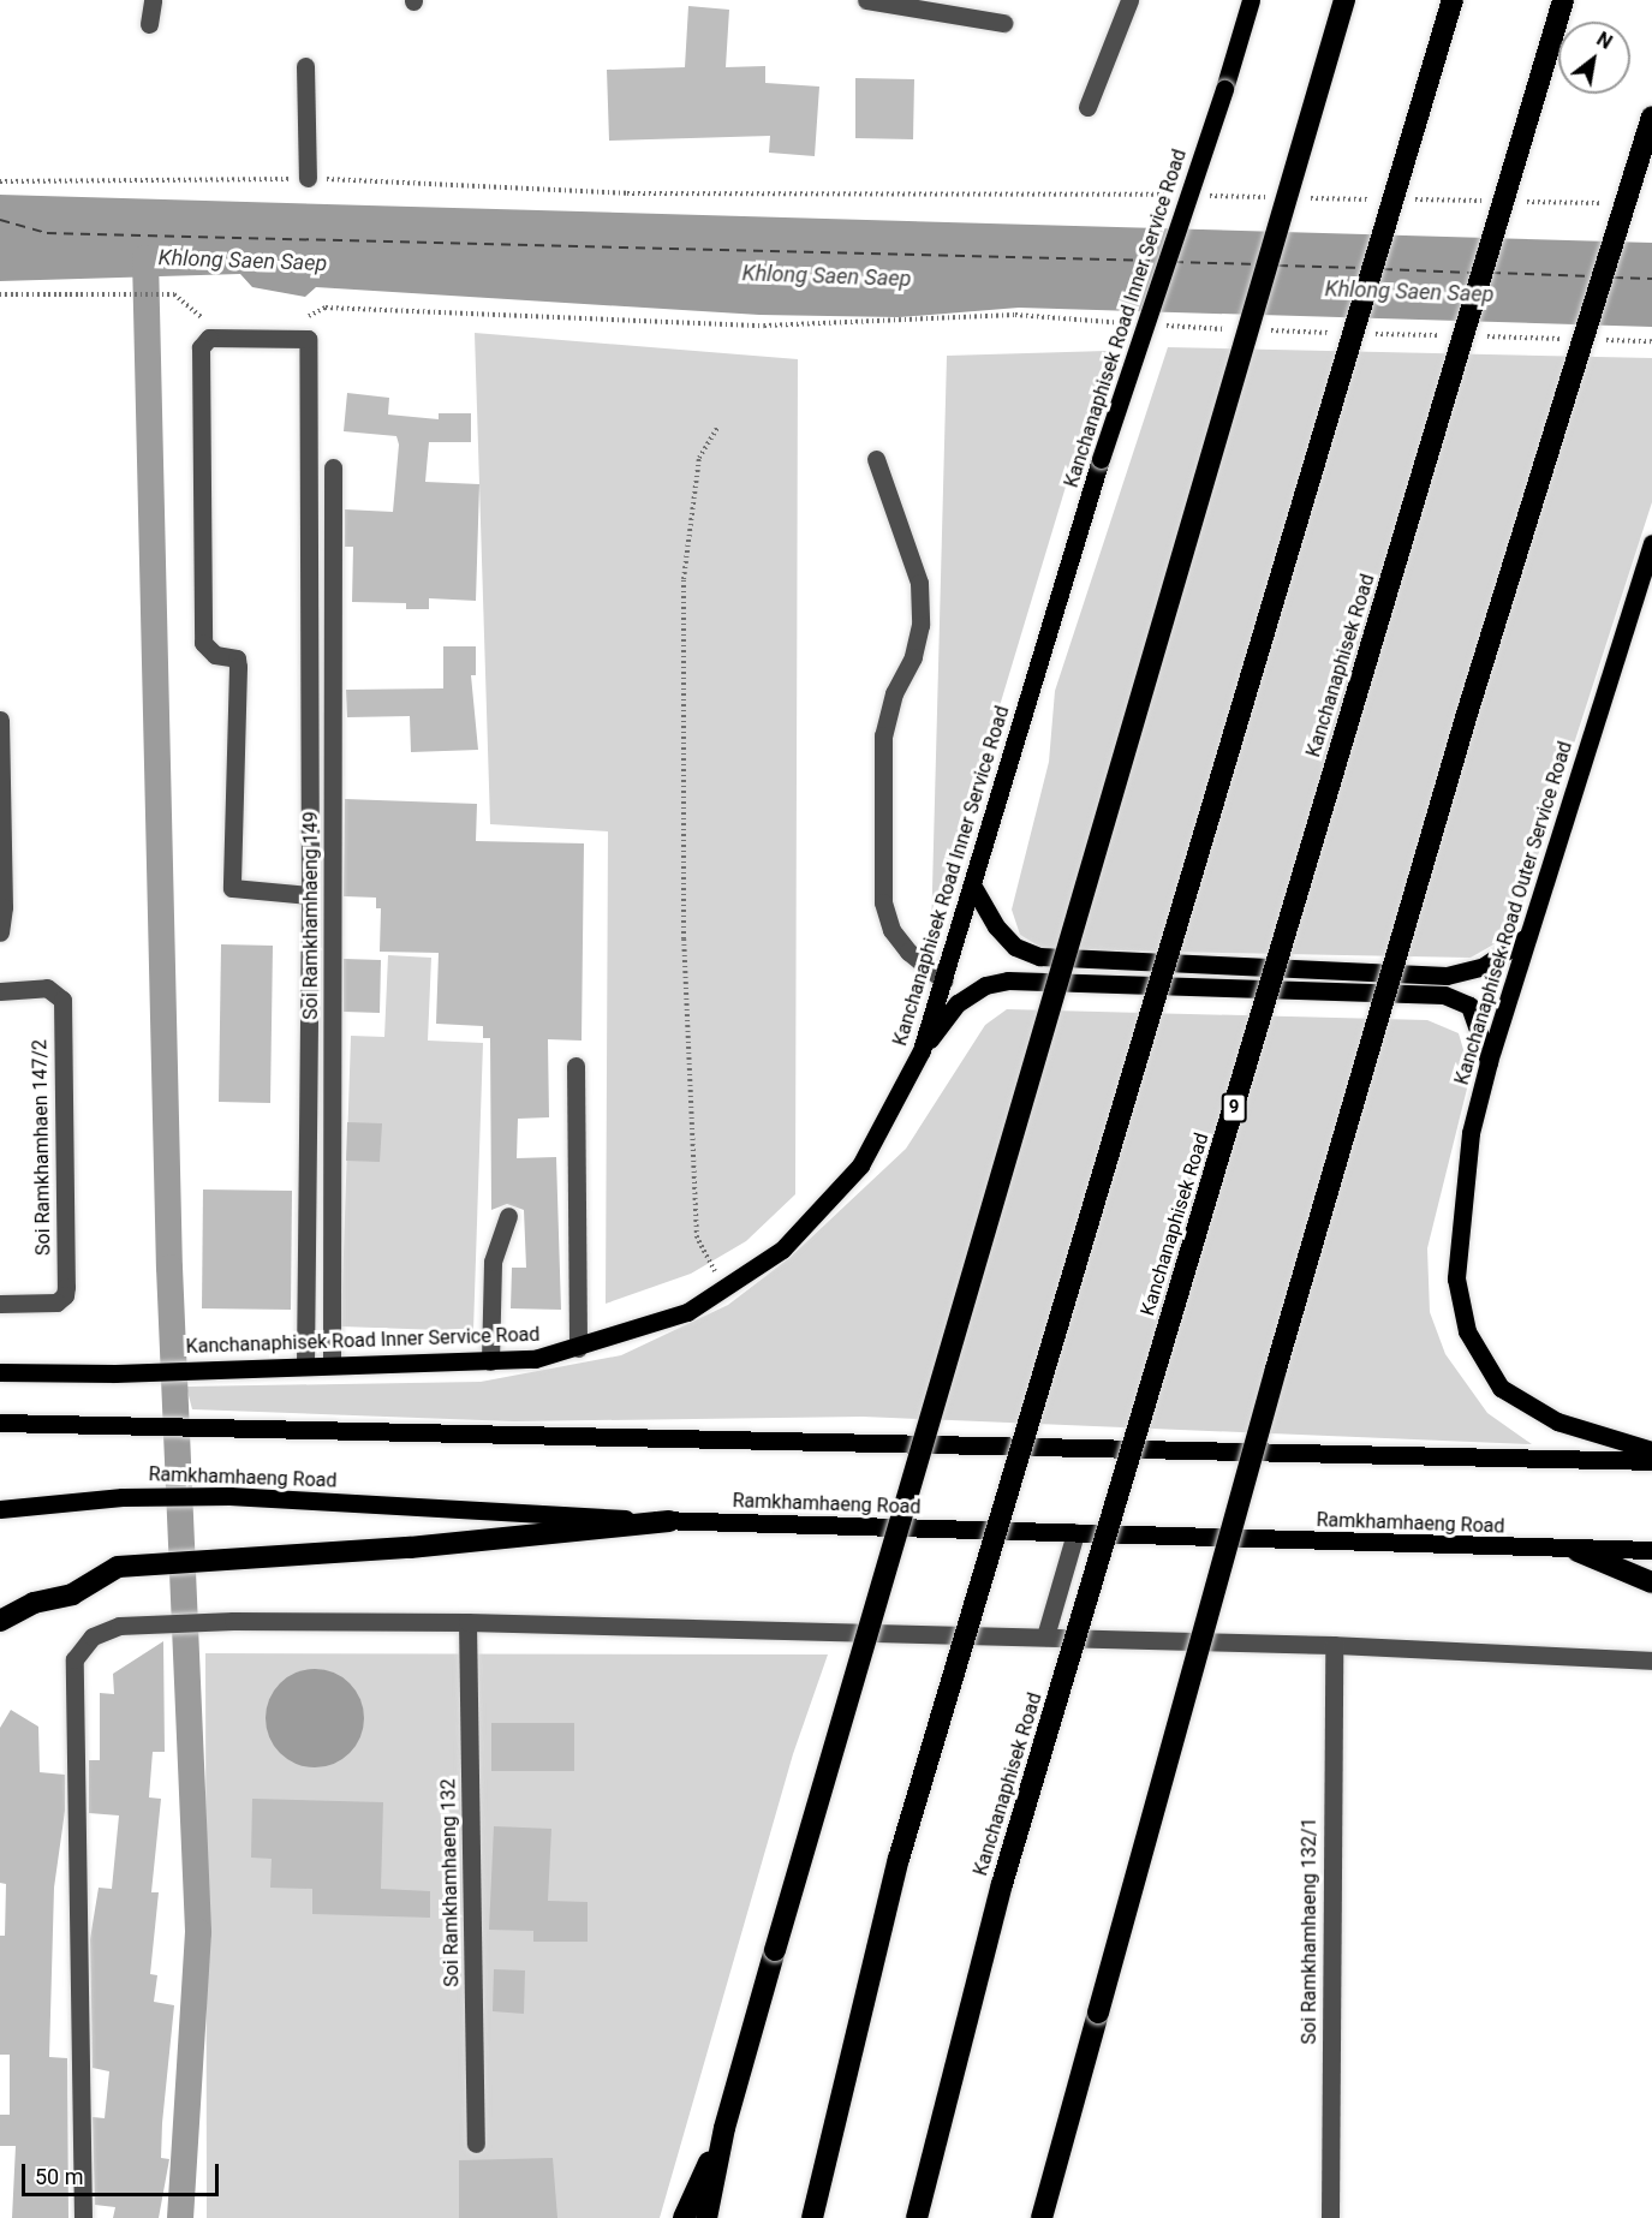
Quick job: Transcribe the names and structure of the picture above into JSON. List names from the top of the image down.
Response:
{
  "streets": {
    "highway": ["Kanchanaphisek Road", "9"],
    "main road": ["Kanchanaphisek Road Inner Service Road", "Kanchanaphisek Road Outer Service Road", "Ramkhamhaeng Road"],
    "street": [
      "Soi Ramkhamhaeng 149",
      "Soi Ramkhamhaen 147/2",
      "Soi Ramkhamhaeng 132",
      "Soi Ramkhamhaeng 132/1"
    ]
  },
  "crossings": [
    ["Kanchanaphisek Road Inner Service Road", "Soi Ramkhamhaeng 149"]
  ],
  "water": ["Khlong Saen Saep"],
  "scale_bar": "50 m",
  "north": "top right"
}
